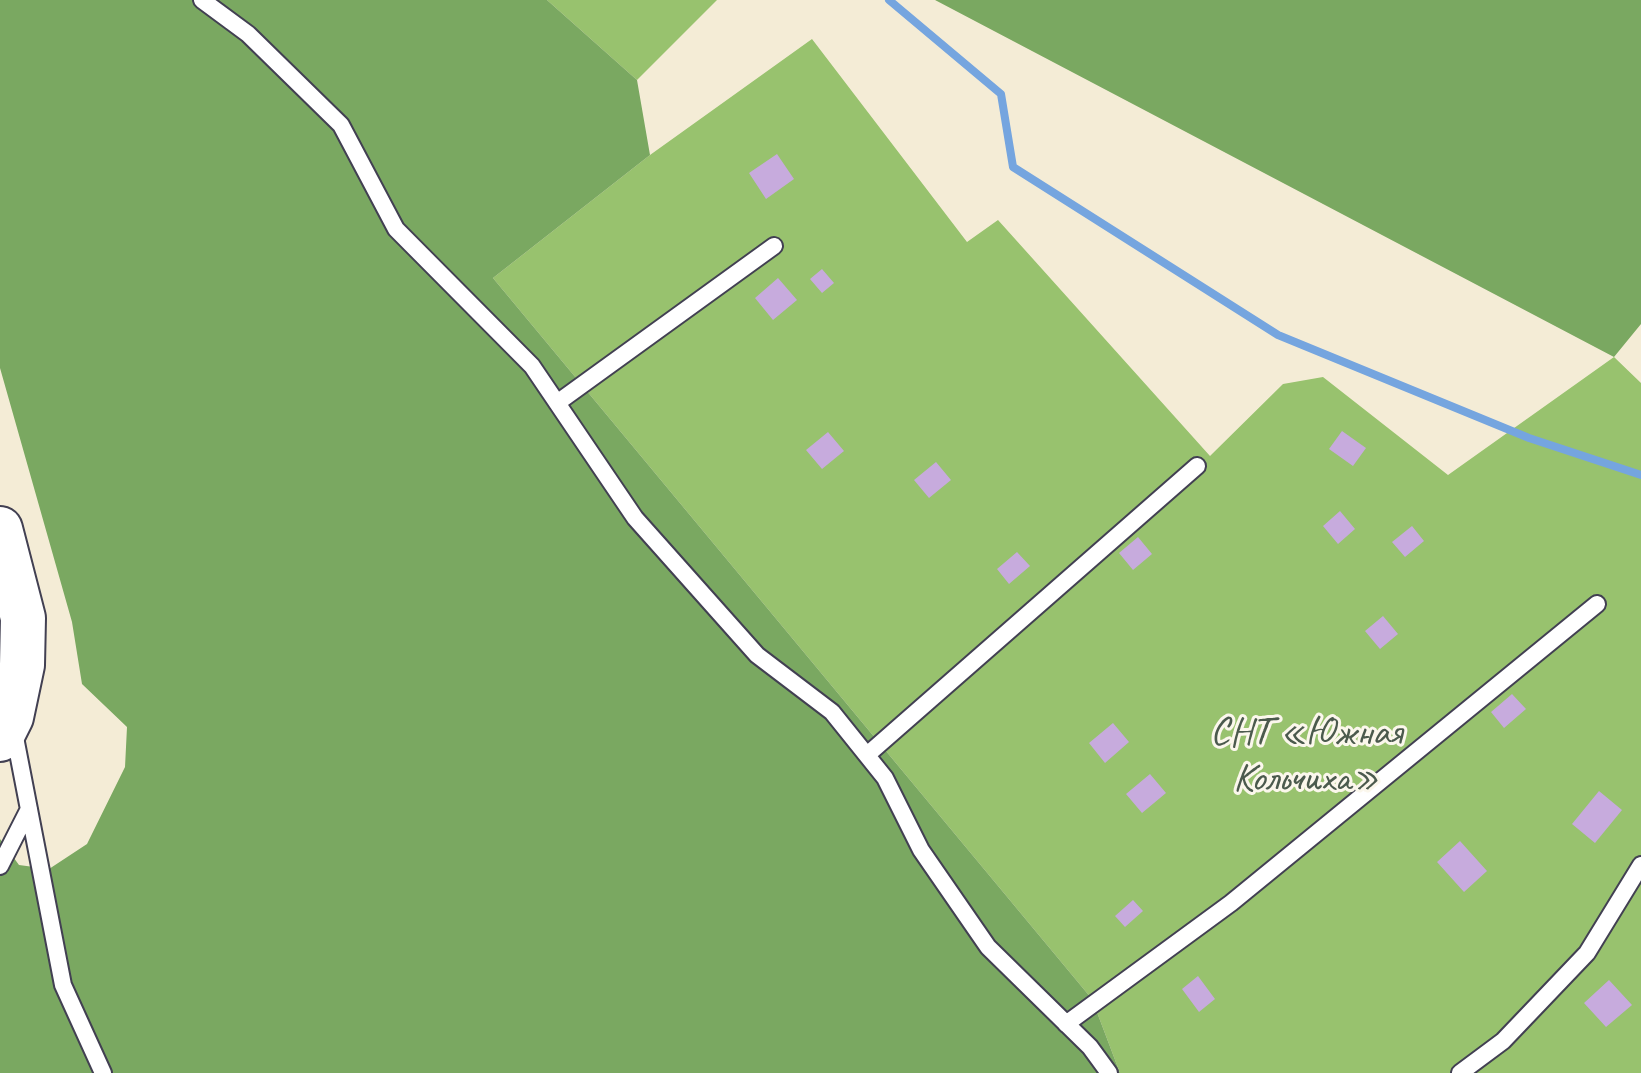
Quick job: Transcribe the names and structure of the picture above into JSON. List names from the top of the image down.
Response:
{
  "parks": ["СНТ «Южная Кольчиха»"]
}
